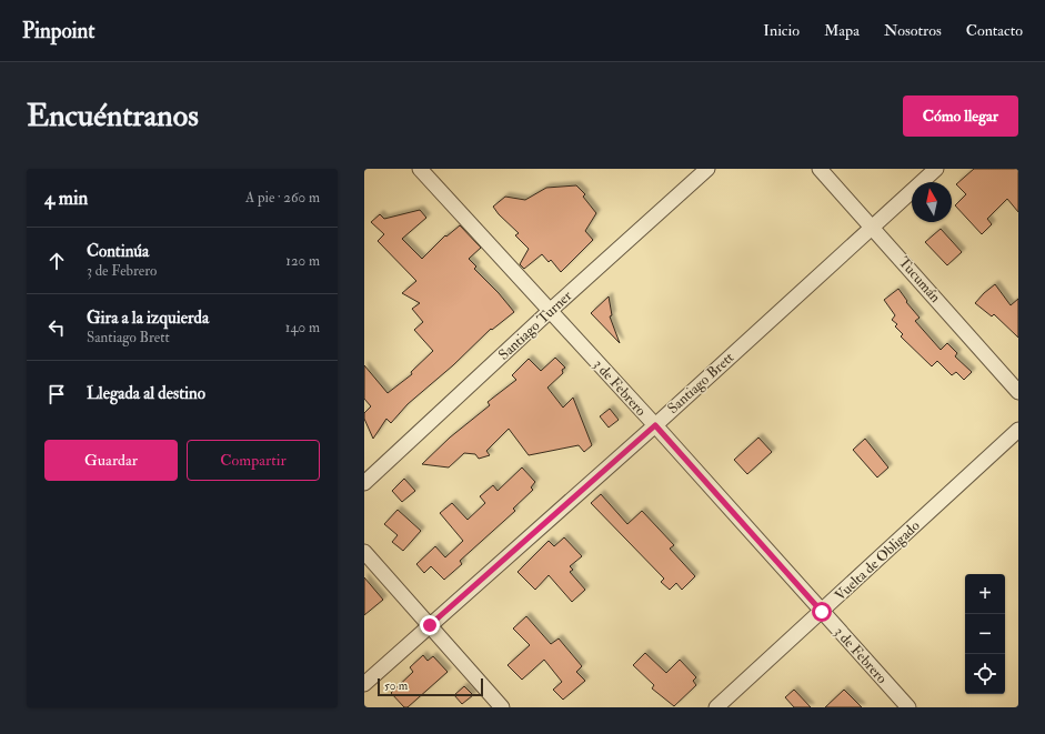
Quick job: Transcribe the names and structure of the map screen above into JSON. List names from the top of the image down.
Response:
{
  "streets": {
    "street": [
      "Tucumán",
      "Santiago Turner",
      "Santiago Brett",
      "3 de Febrero",
      "Vuelta de Obligado"
    ]
  },
  "crossings": [
    ["Tucumán", "Santiago Brett"],
    ["Santiago Turner", "3 de Febrero"],
    ["Santiago Brett", "3 de Febrero"],
    ["3 de Febrero", "Vuelta de Obligado"]
  ],
  "scale_bar": "50 m",
  "north": "top",
  "page": {
    "header": "Pinpoint",
    "nav": [
      "Inicio",
      "Mapa",
      "Nosotros",
      "Contacto"
    ],
    "buttons": [
      "Cómo llegar",
      ["Guardar", "Compartir"]
    ],
    "title": "Encuéntranos",
    "heading": ["4 min", "A pie · 260 m"],
    "list": [
      ["Continúa", "3 de Febrero", "120 m"],
      ["Gira a la izquierda", "Santiago Brett", "140 m"],
      "Llegada al destino"
    ],
    "map_buttons": ["+", "−"],
    "scale": "50 m"
  }
}
